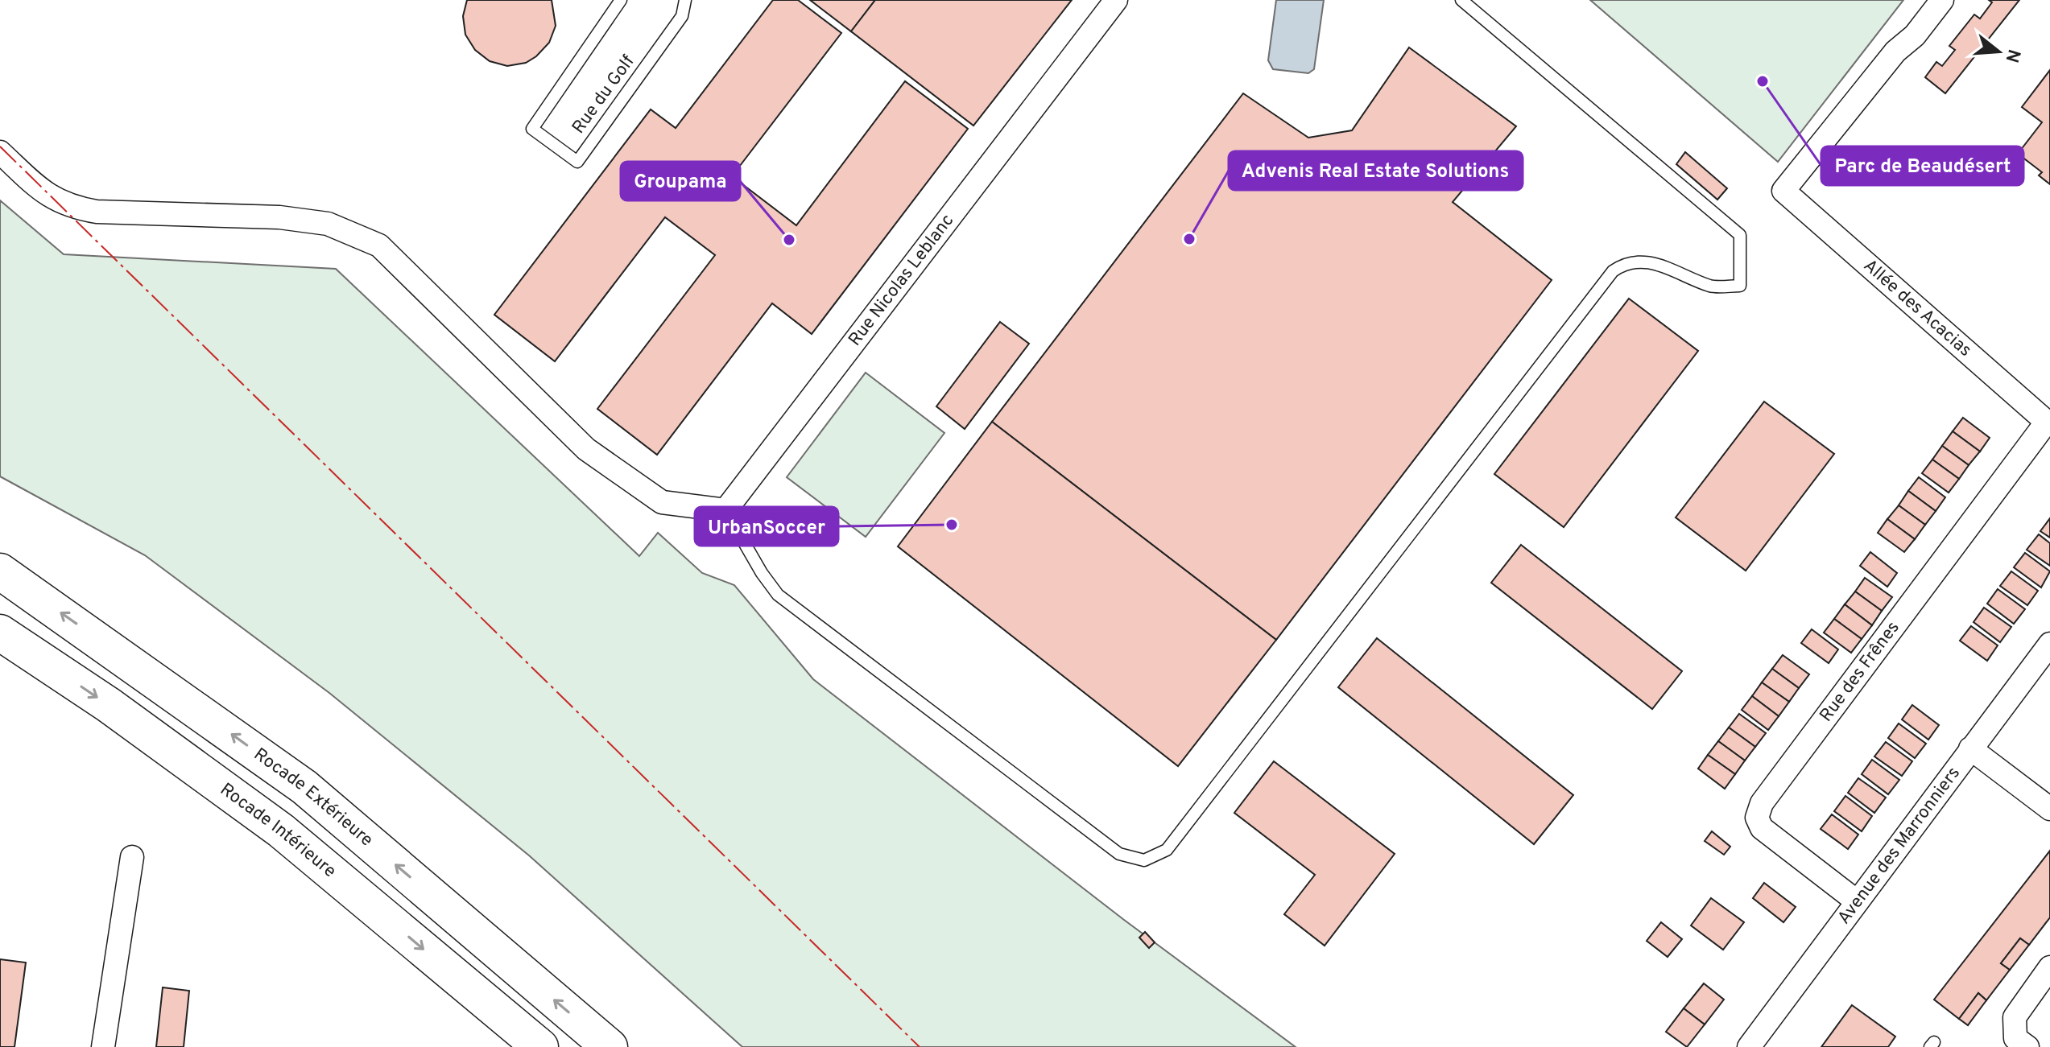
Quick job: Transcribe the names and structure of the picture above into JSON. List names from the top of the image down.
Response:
{
  "streets": {
    "highway": ["Rocade Extérieure", "Rocade Intérieure"],
    "street": [
      "Rue Nicolas Leblanc",
      "Allée des Acacias",
      "Rue des Frênes",
      "Avenue des Marronniers"
    ],
    "lane": ["Rue du Golf"]
  },
  "crossings": [
    ["Allée des Acacias", "Rue des Frênes"],
    ["Rue des Frênes", "Avenue des Marronniers"]
  ],
  "one_way": ["Rocade Extérieure", "Rocade Intérieure"],
  "places": [
    "Parc de Beaudésert",
    "Advenis Real Estate Solutions",
    "Groupama",
    "UrbanSoccer"
  ],
  "north": "right"
}
